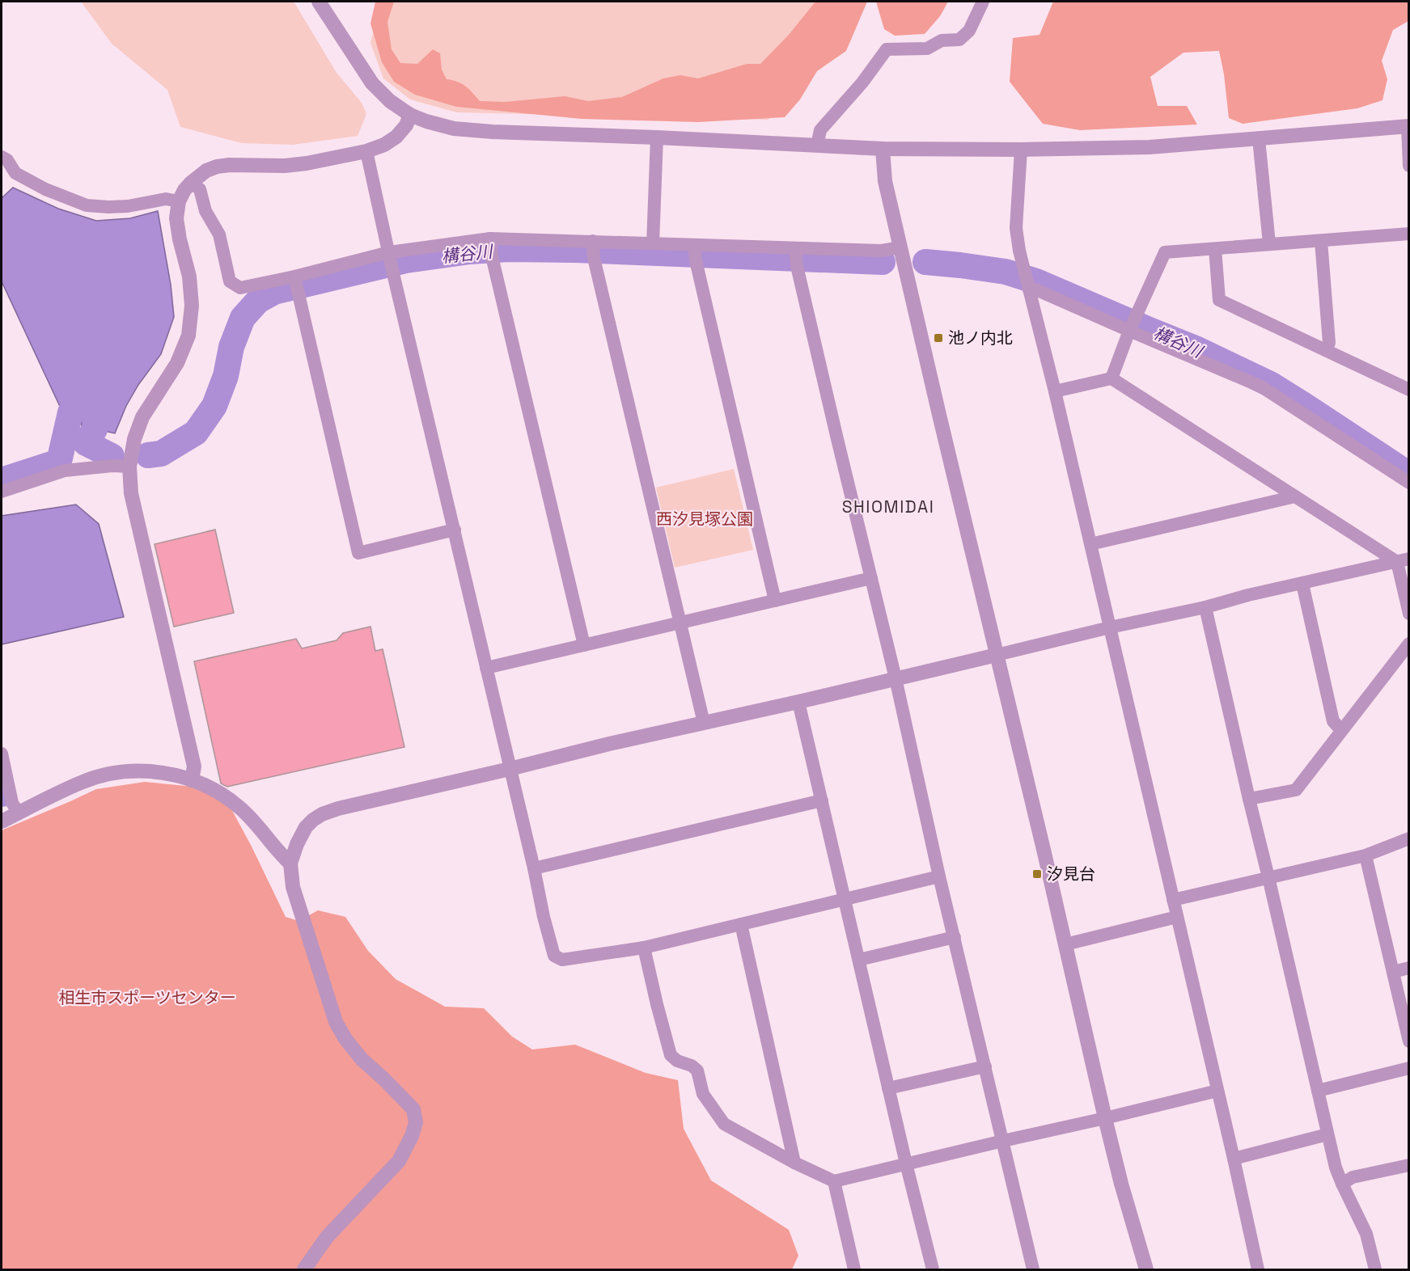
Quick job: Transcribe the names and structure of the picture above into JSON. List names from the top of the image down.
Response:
{
  "districts": ["SHIOMIDAI"],
  "water": ["構谷川"],
  "parks": ["西汐見塚公園", "相生市スポーツセンター"],
  "places": {
    "transit": ["池ノ内北", "汐見台"]
  }
}
